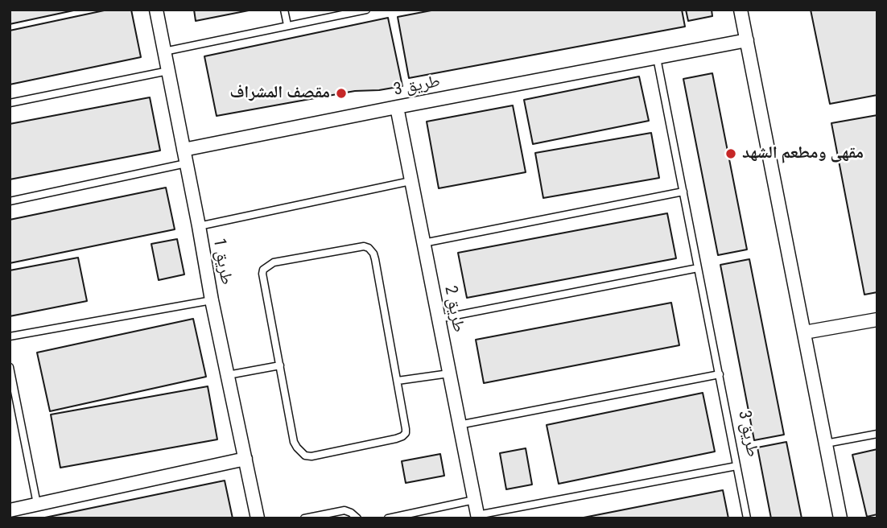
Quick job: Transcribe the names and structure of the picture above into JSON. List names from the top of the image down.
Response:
{
  "streets": {
    "street": ["طريق 3", "طريق 1", "طريق 2"]
  },
  "crossings": [
    ["طريق 3", "طريق 1"],
    ["طريق 3", "طريق 2"]
  ],
  "places": ["مقصف المشراف", "مقهى ومطعم الشهد"]
}
